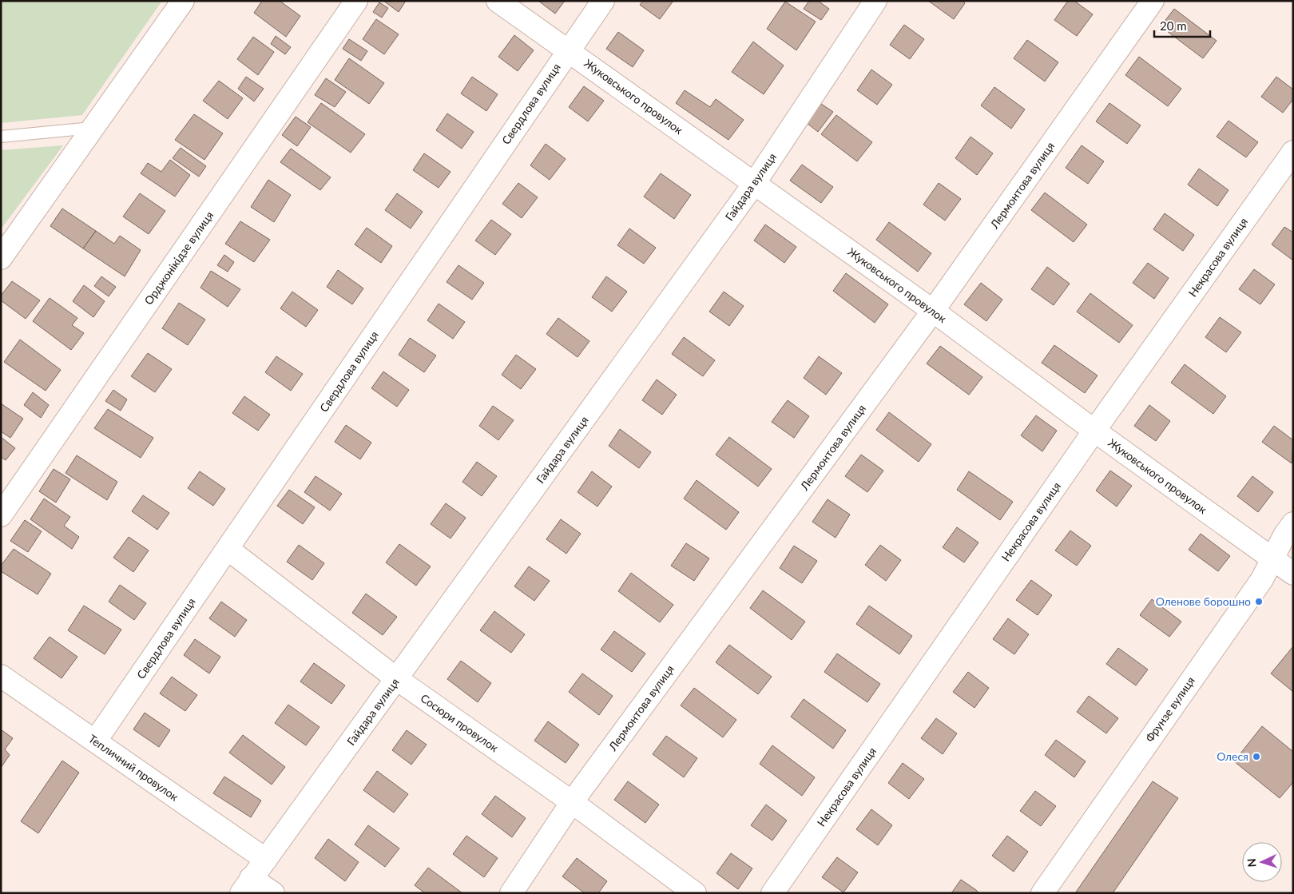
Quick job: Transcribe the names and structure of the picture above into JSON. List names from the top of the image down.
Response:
{
  "streets": {
    "street": [
      "Жуковського провулок",
      "Свердлова вулиця",
      "Лермонтова вулиця",
      "Гайдара вулиця",
      "Некрасова вулиця",
      "Орджонікідзе вулиця",
      "Фрунзе вулиця",
      "Сосюри провулок",
      "Тепличний провулок"
    ]
  },
  "crossings": [
    ["Жуковського провулок", "Свердлова вулиця"],
    ["Жуковського провулок", "Лермонтова вулиця"],
    ["Жуковського провулок", "Гайдара вулиця"],
    ["Жуковського провулок", "Некрасова вулиця"],
    ["Жуковського провулок", "Фрунзе вулиця"],
    ["Свердлова вулиця", "Сосюри провулок"],
    ["Свердлова вулиця", "Тепличний провулок"],
    ["Лермонтова вулиця", "Сосюри провулок"],
    ["Гайдара вулиця", "Сосюри провулок"],
    ["Гайдара вулиця", "Тепличний провулок"]
  ],
  "places": ["Оленове борошно", "Олеся"],
  "scale_bar": "20 m",
  "north": "left"
}
